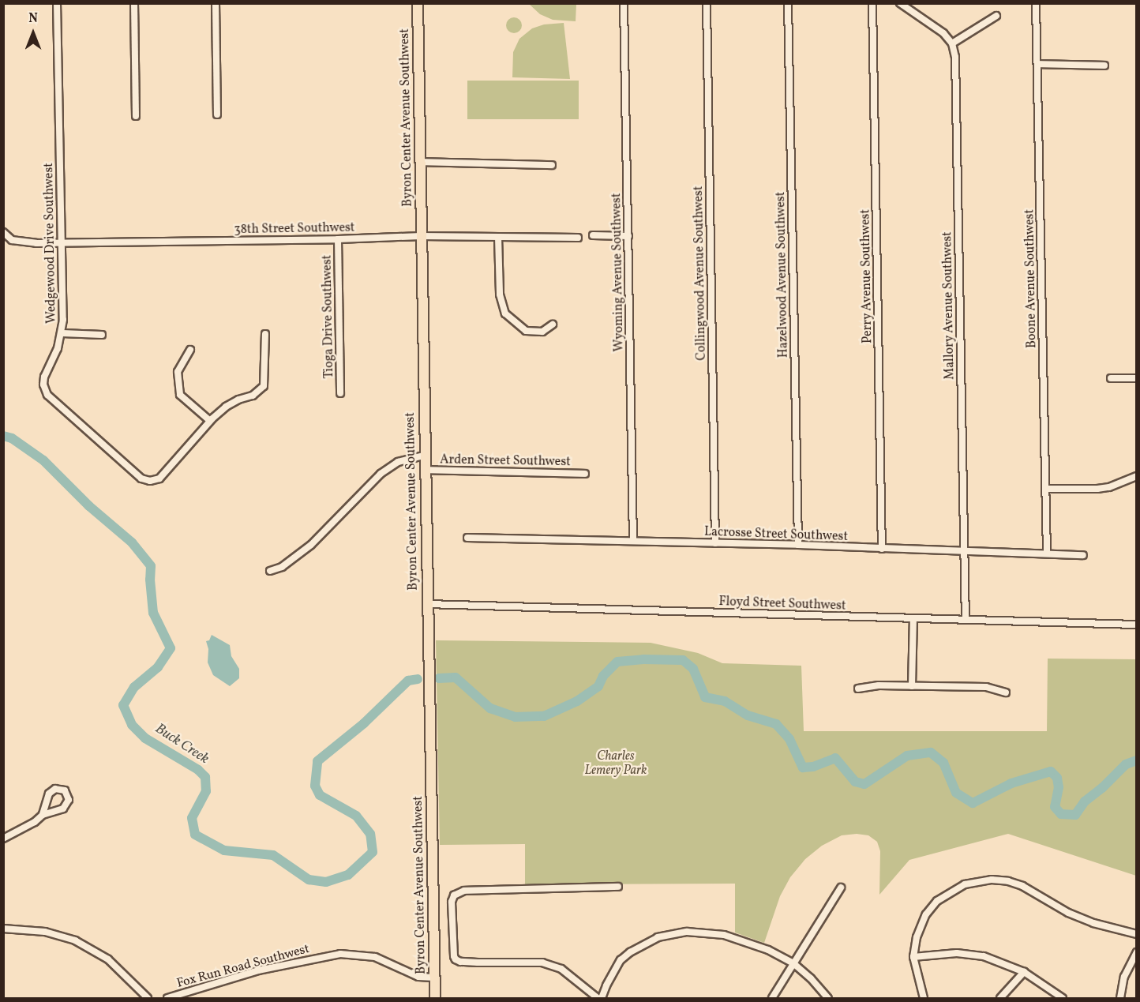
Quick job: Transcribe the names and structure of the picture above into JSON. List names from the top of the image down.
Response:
{
  "streets": {
    "main road": ["Byron Center Avenue Southwest"],
    "street": [
      "38th Street Southwest",
      "Wedgewood Drive Southwest",
      "Wyoming Avenue Southwest",
      "Collingwood Avenue Southwest",
      "Hazelwood Avenue Southwest",
      "Perry Avenue Southwest",
      "Boone Avenue Southwest",
      "Mallory Avenue Southwest",
      "Tioga Drive Southwest",
      "Arden Street Southwest",
      "Lacrosse Street Southwest",
      "Floyd Street Southwest",
      "Fox Run Road Southwest"
    ]
  },
  "crossings": [
    ["Byron Center Avenue Southwest", "38th Street Southwest"],
    ["Byron Center Avenue Southwest", "Arden Street Southwest"],
    ["Byron Center Avenue Southwest", "Floyd Street Southwest"],
    ["Byron Center Avenue Southwest", "Fox Run Road Southwest"],
    ["38th Street Southwest", "Wedgewood Drive Southwest"],
    ["38th Street Southwest", "Tioga Drive Southwest"],
    ["Wyoming Avenue Southwest", "Lacrosse Street Southwest"],
    ["Collingwood Avenue Southwest", "Lacrosse Street Southwest"],
    ["Hazelwood Avenue Southwest", "Lacrosse Street Southwest"],
    ["Perry Avenue Southwest", "Lacrosse Street Southwest"],
    ["Boone Avenue Southwest", "Lacrosse Street Southwest"],
    ["Mallory Avenue Southwest", "Lacrosse Street Southwest"],
    ["Mallory Avenue Southwest", "Floyd Street Southwest"]
  ],
  "water": ["Buck Creek"],
  "parks": ["Charles Lemery Park"],
  "north": "top"
}
